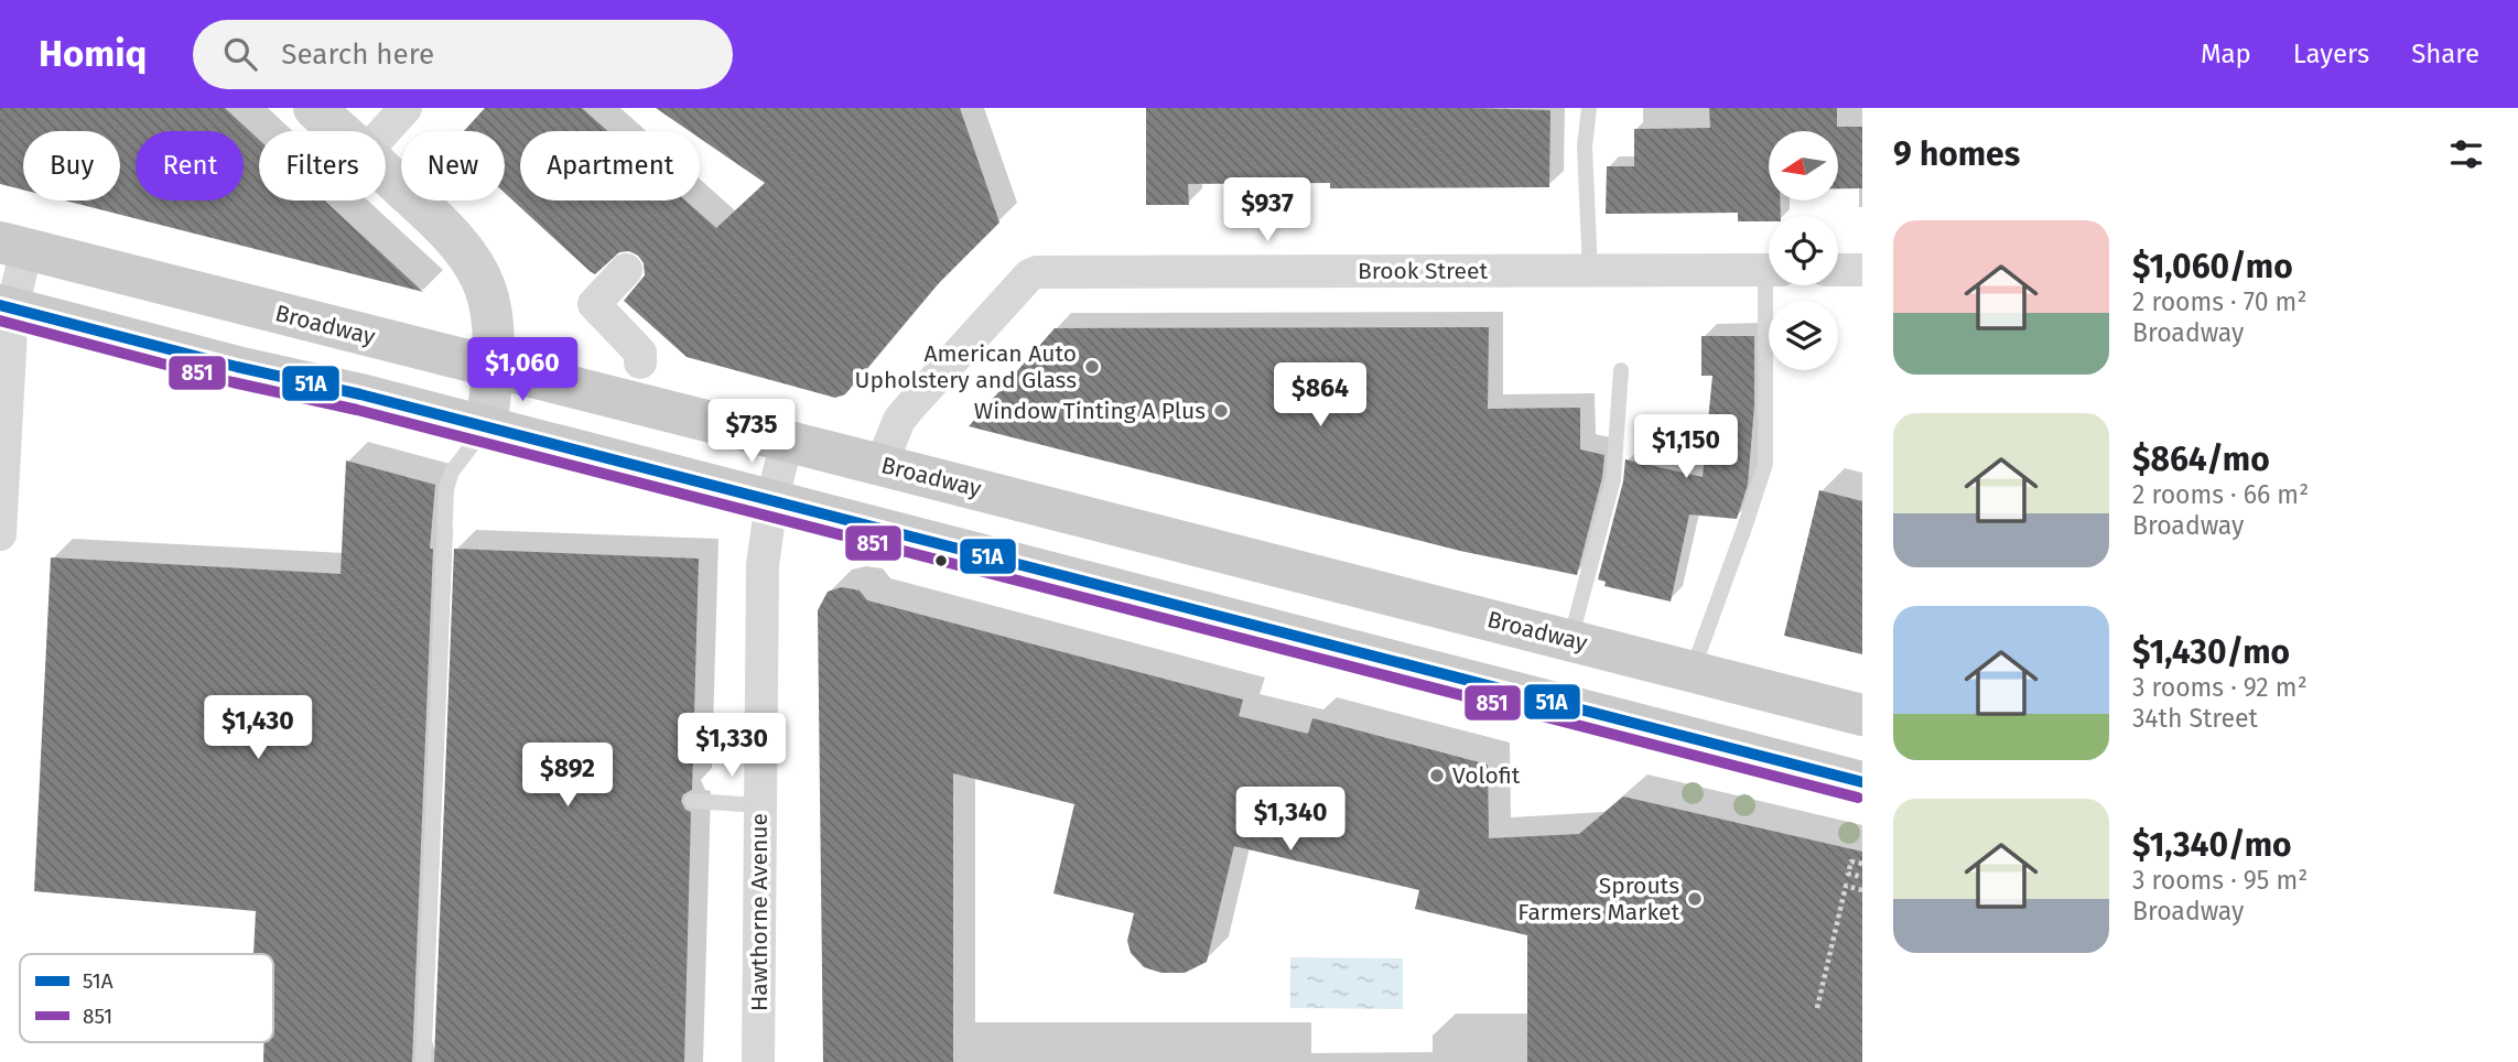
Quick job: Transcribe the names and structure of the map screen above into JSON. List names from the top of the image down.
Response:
{
  "streets": {
    "main road": ["Broadway"],
    "street": ["Brook Street", "Hawthorne Avenue"]
  },
  "crossings": [
    ["Brook Street", "Broadway"],
    ["Broadway", "Hawthorne Avenue"]
  ],
  "places": [
    "American Auto Upholstery and Glass",
    "Window Tinting A Plus",
    "Volofit",
    "Sprouts Farmers Market"
  ],
  "lines": ["transit line 51A", "transit line 851"],
  "legend": ["51A", "851"],
  "north": "left",
  "page": {
    "header": "Homiq",
    "search": "Search here",
    "nav": ["Map", "Layers", "Share"],
    "heading": "9 homes",
    "chip": [
      "Buy",
      "Rent",
      "Filters",
      "New",
      "Apartment"
    ],
    "price": [
      "$937",
      "$1,060",
      "$864",
      "$735",
      "$1,150",
      "$1,430",
      "$1,330",
      "$892",
      "$1,340"
    ],
    "list": [
      {
        "name": "$1,060/mo",
        "note": "2 rooms · 70 m² · Broadway"
      },
      {
        "name": "$864/mo",
        "note": "2 rooms · 66 m² · Broadway"
      },
      {
        "name": "$1,430/mo",
        "note": "3 rooms · 92 m² · 34th Street"
      },
      {
        "name": "$1,340/mo",
        "note": "3 rooms · 95 m² · Broadway"
      }
    ]
  }
}
